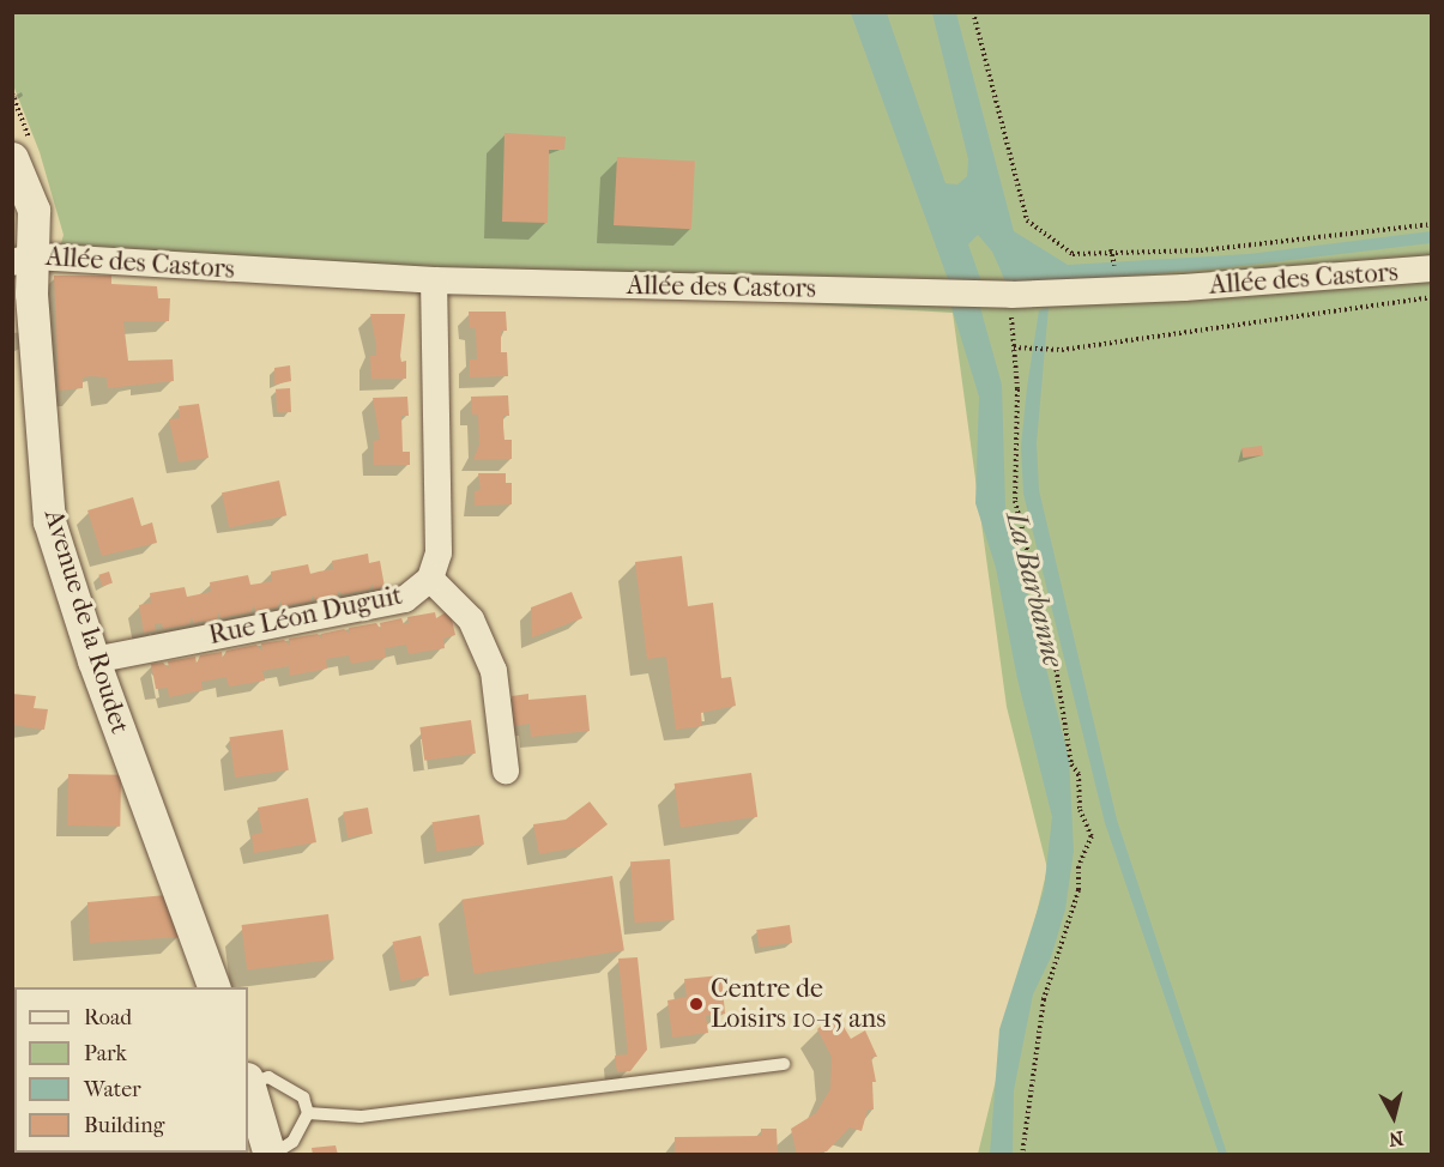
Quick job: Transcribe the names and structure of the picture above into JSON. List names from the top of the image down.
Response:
{
  "streets": {
    "street": ["Allée des Castors", "Rue Léon Duguit", "Avenue de la Roudet"]
  },
  "crossings": [
    ["Allée des Castors", "Rue Léon Duguit"],
    ["Allée des Castors", "Avenue de la Roudet"],
    ["Rue Léon Duguit", "Avenue de la Roudet"]
  ],
  "water": ["La Barbanne"],
  "places": ["Centre de Loisirs 10-15 ans"],
  "legend": [
    "Road",
    "Park",
    "Water",
    "Building"
  ],
  "north": "bottom"
}
